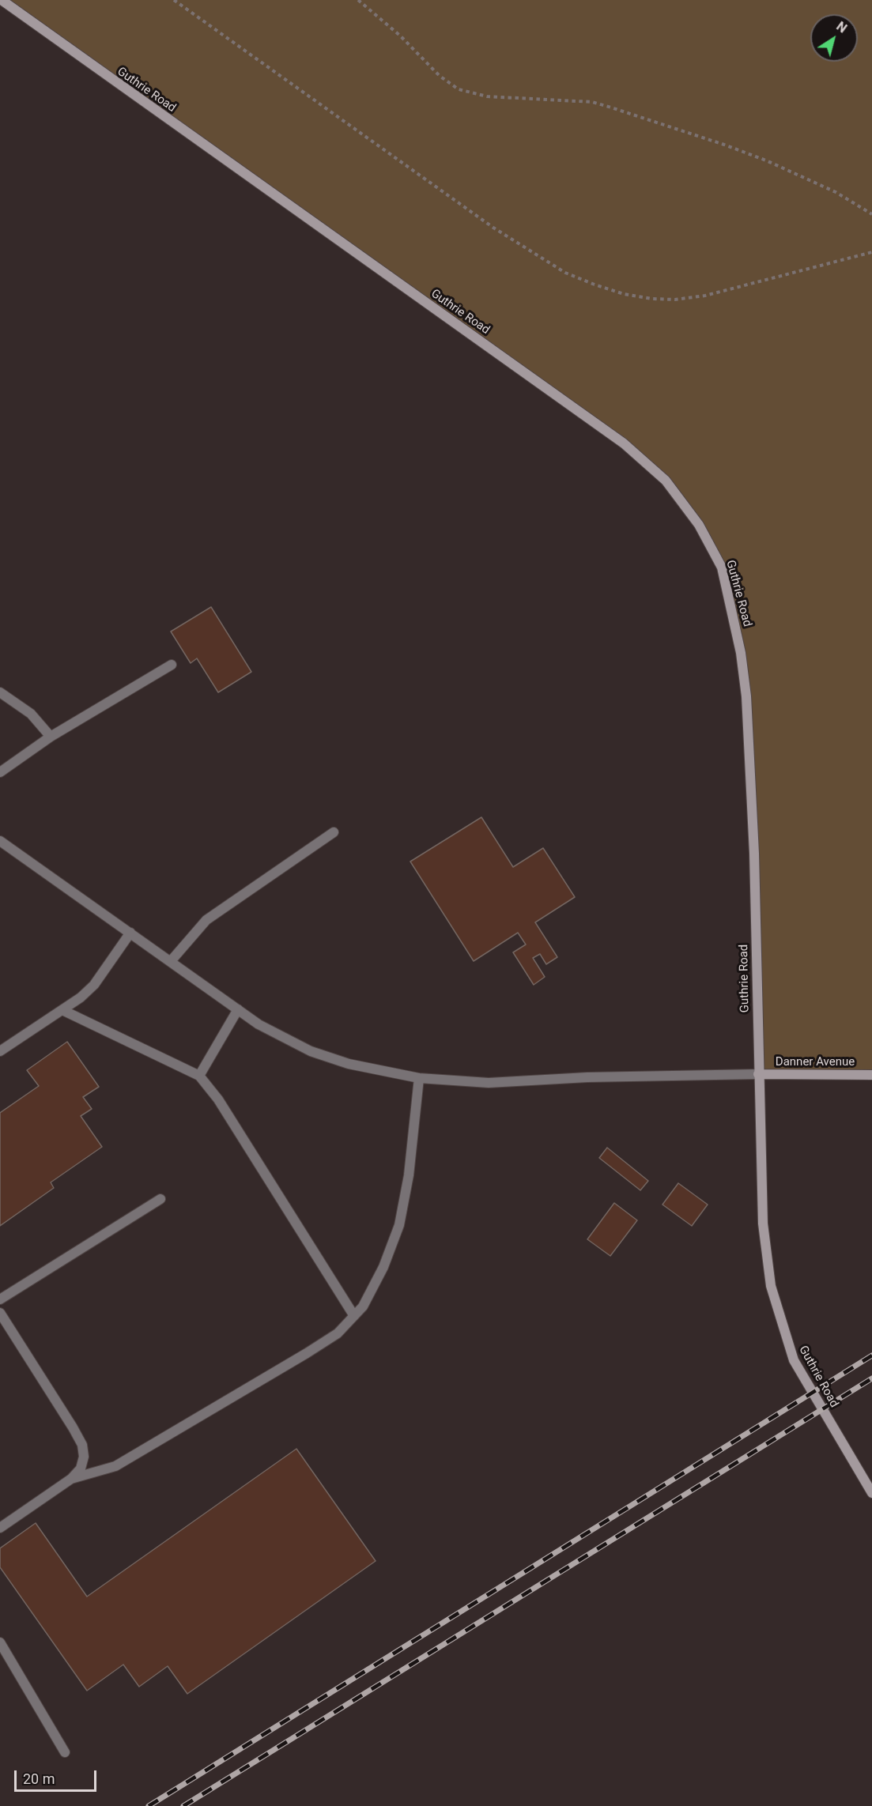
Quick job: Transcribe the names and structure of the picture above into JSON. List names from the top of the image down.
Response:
{
  "streets": {
    "street": ["Guthrie Road", "Danner Avenue"]
  },
  "crossings": [
    ["Guthrie Road", "Danner Avenue"]
  ],
  "scale_bar": "20 m",
  "north": "top right"
}
